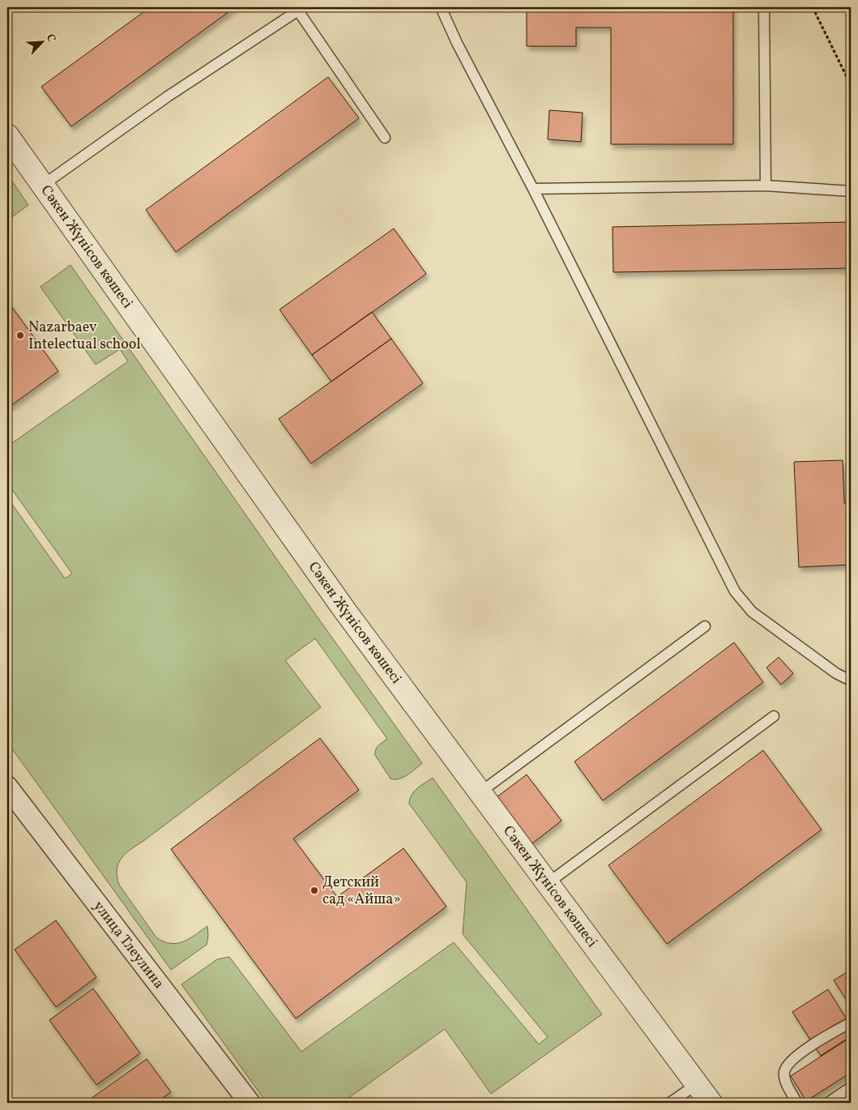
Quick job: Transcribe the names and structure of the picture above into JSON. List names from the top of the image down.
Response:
{
  "streets": {
    "street": ["Сәкен Жүнісов көшесі", "улица Тлеулина"]
  },
  "places": ["Nazarbaev Intelectual school", "Детский сад «Айша»"],
  "north": "top right"
}
